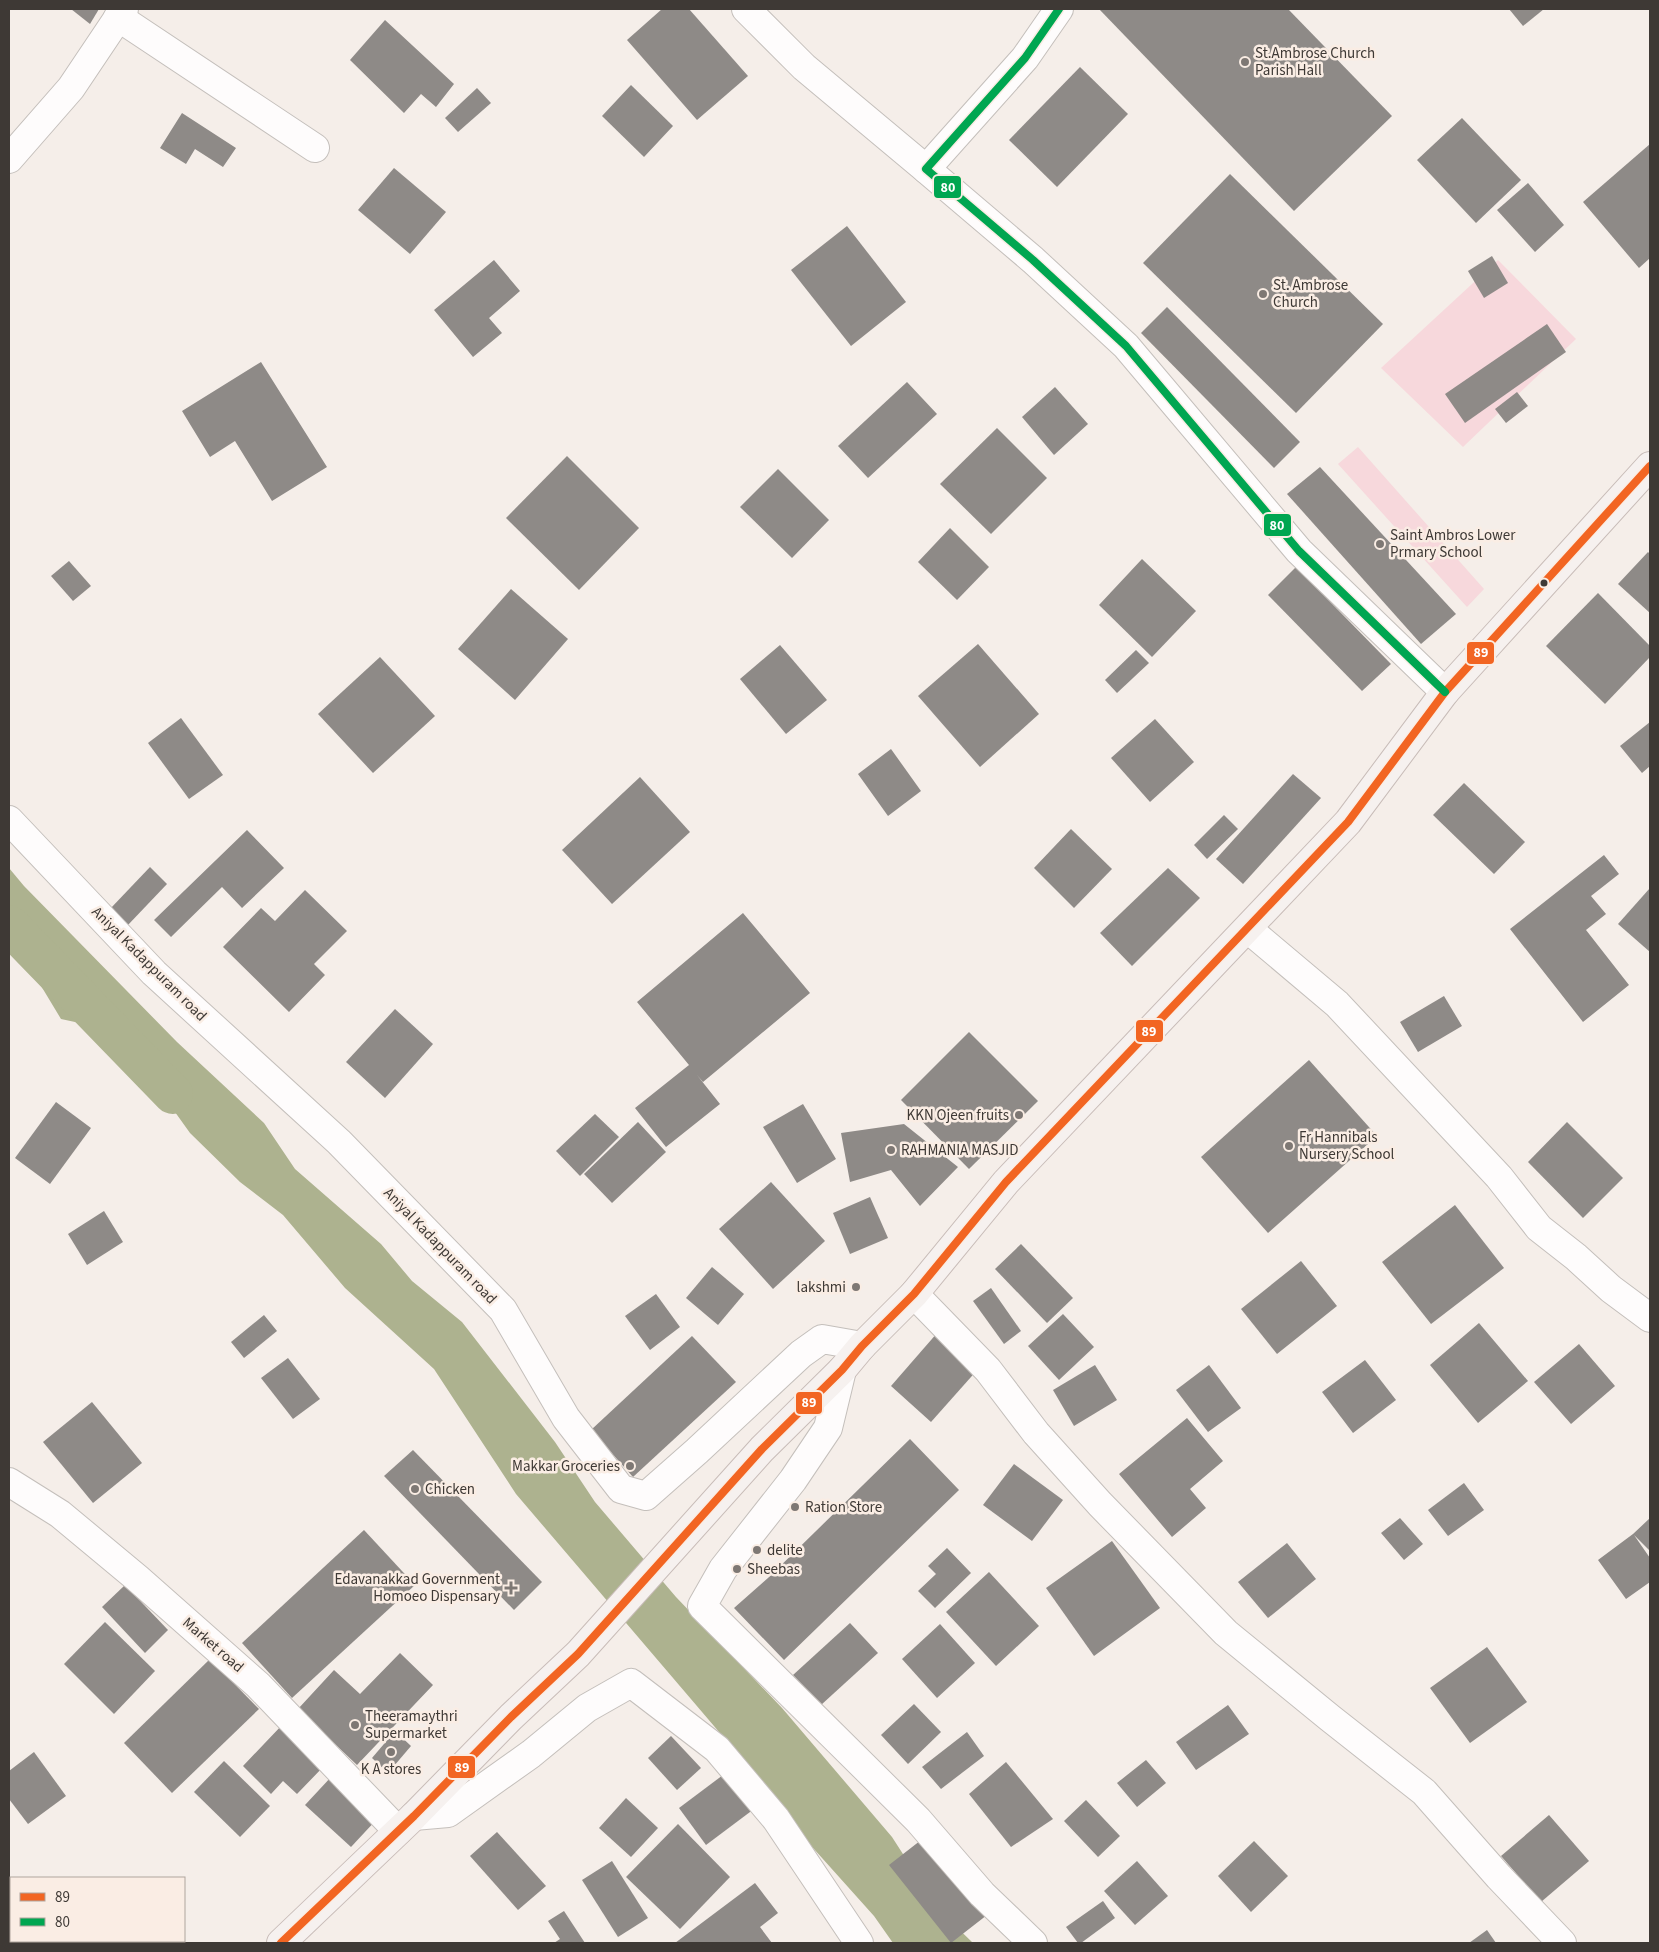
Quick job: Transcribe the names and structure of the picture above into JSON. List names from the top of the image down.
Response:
{
  "streets": {
    "street": ["Aniyal Kadappuram road", "Market road"]
  },
  "places": {
    "other": [
      "St.Ambrose Church Parish Hall",
      "St. Ambrose Church",
      "Saint Ambros Lower Prmary School",
      "KKN Ojeen fruits",
      "Fr Hannibals Nursery School",
      "RAHMANIA MASJID",
      "lakshmi",
      "Makkar Groceries",
      "Chicken",
      "Ration Store",
      "delite",
      "Sheebas",
      "Theeramaythri Supermarket",
      "K A stores"
    ],
    "health": ["Edavanakkad Government Homoeo Dispensary"]
  },
  "lines": ["transit line 80", "transit line 89"],
  "legend": ["89", "80"]
}
